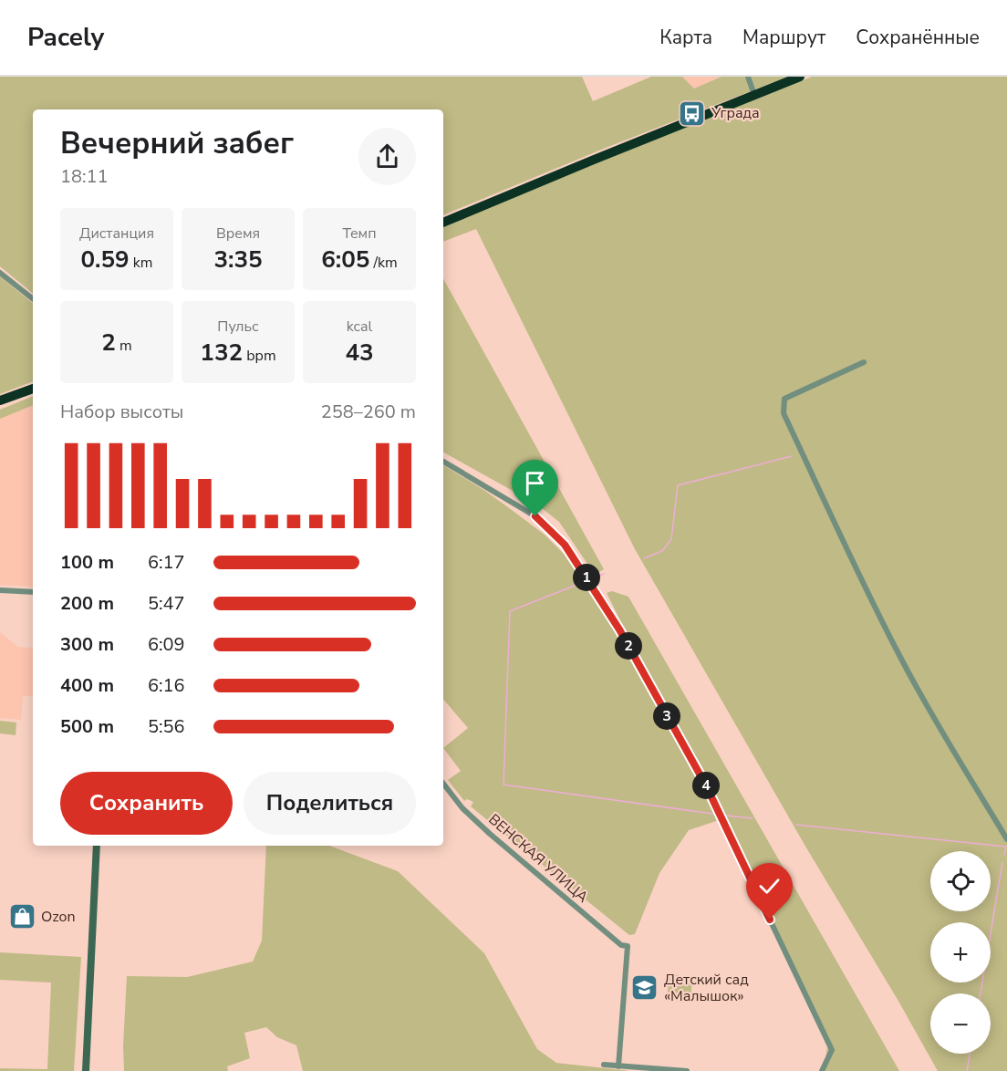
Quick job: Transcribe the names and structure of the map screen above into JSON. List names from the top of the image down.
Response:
{
  "streets": {
    "street": ["ВЕНСКАЯ УЛИЦА"]
  },
  "places": {
    "bus stop": ["Уграда"],
    "shop": ["Ozon"],
    "school or university": ["Детский сад «Малышок»"]
  },
  "page": {
    "header": "Pacely",
    "nav": ["Карта", "Маршрут", "Сохранённые"],
    "heading": ["Вечерний забег", "18:11"],
    "stats": [
      ["Дистанция", "0.59 km"],
      ["Время", "3:35"],
      ["Темп", "6:05 /km"],
      ["2 m"],
      ["Пульс", "132 bpm"],
      ["kcal", "43"]
    ],
    "chart": ["Набор высоты", "258–260 m"],
    "list": [
      {
        "name": "100 m",
        "note": "6:17"
      },
      {
        "name": "200 m",
        "note": "5:47"
      },
      {
        "name": "300 m",
        "note": "6:09"
      },
      {
        "name": "400 m",
        "note": "6:16"
      },
      {
        "name": "500 m",
        "note": "5:56"
      }
    ],
    "pins": [
      "1",
      "2",
      "3",
      "4"
    ],
    "buttons": ["Сохранить", "Поделиться"],
    "map_buttons": ["+", "−"]
  }
}
